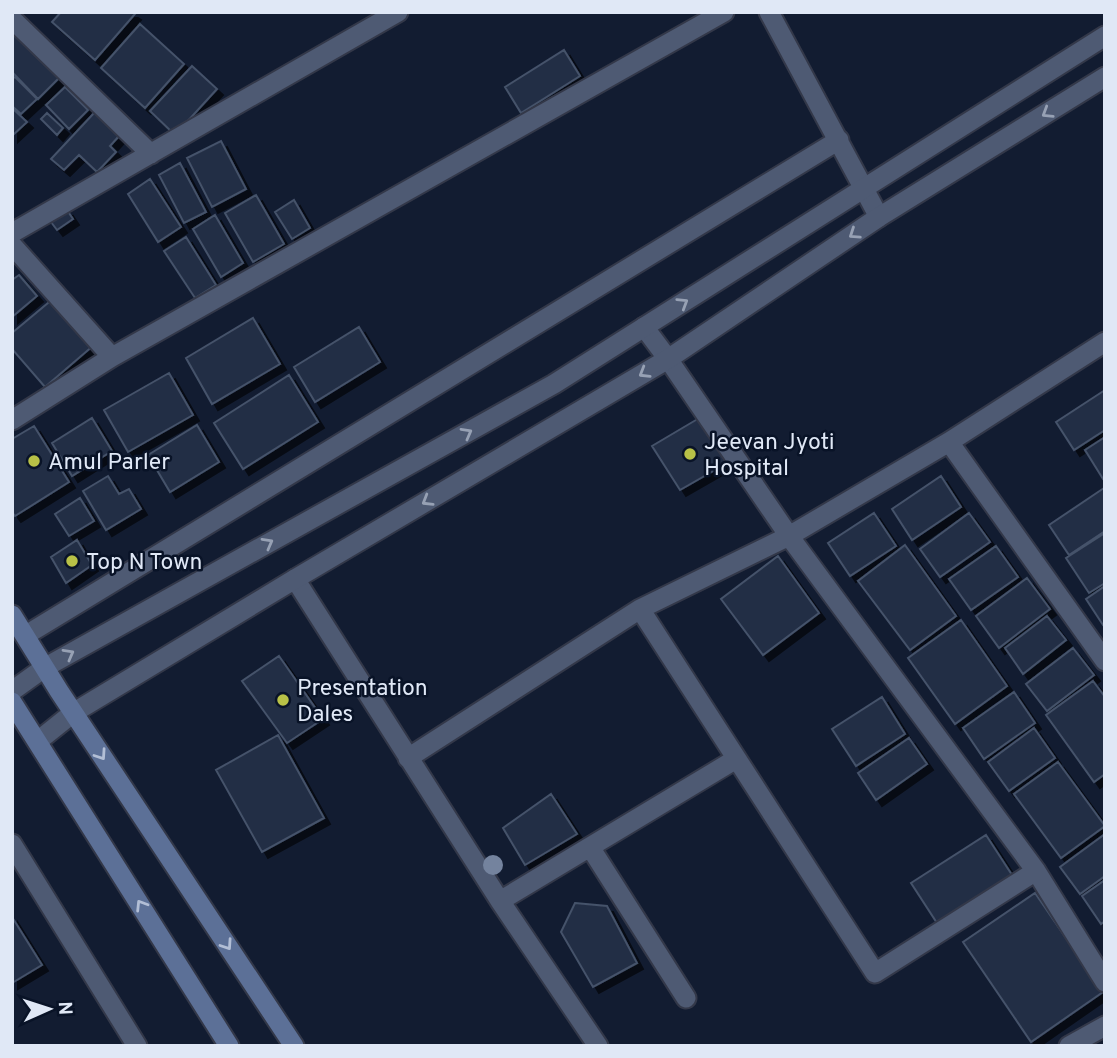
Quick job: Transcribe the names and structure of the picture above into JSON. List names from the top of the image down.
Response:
{
  "places": [
    "Jeevan Jyoti Hospital",
    "Amul Parler",
    "Top N Town",
    "Presentation Dales"
  ],
  "north": "right"
}
